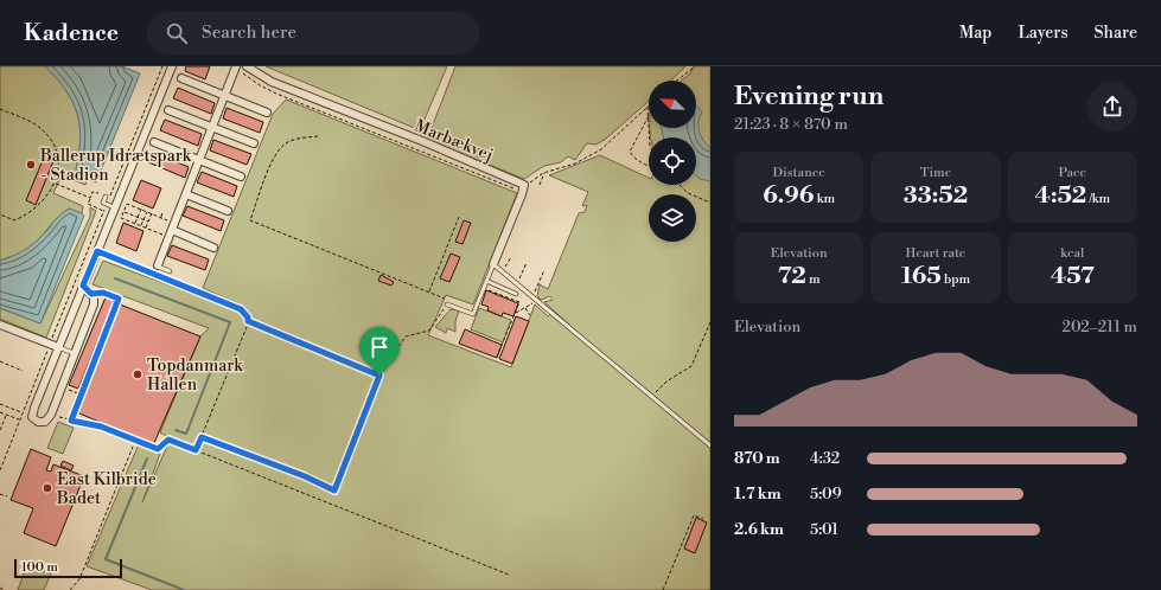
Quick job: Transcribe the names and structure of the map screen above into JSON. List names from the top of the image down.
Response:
{
  "streets": {
    "street": ["Marbækvej"]
  },
  "places": ["Ballerup Idrætspark - Stadion", "Topdanmark Hallen", "East Kilbride Badet"],
  "scale_bar": "100 m",
  "north": "top left",
  "page": {
    "header": "Kadence",
    "search": "Search here",
    "nav": ["Map", "Layers", "Share"],
    "heading": ["Evening run", "21:23 · 8 × 870 m"],
    "stats": [
      ["Distance", "6.96 km"],
      ["Time", "33:52"],
      ["Pace", "4:52 /km"],
      ["Elevation", "72 m"],
      ["Heart rate", "165 bpm"],
      ["kcal", "457"]
    ],
    "chart": ["Elevation", "202–211 m"],
    "list": [
      {
        "name": "870 m",
        "note": "4:32"
      },
      {
        "name": "1.7 km",
        "note": "5:09"
      },
      {
        "name": "2.6 km",
        "note": "5:01"
      }
    ],
    "scale": "100 m"
  }
}
